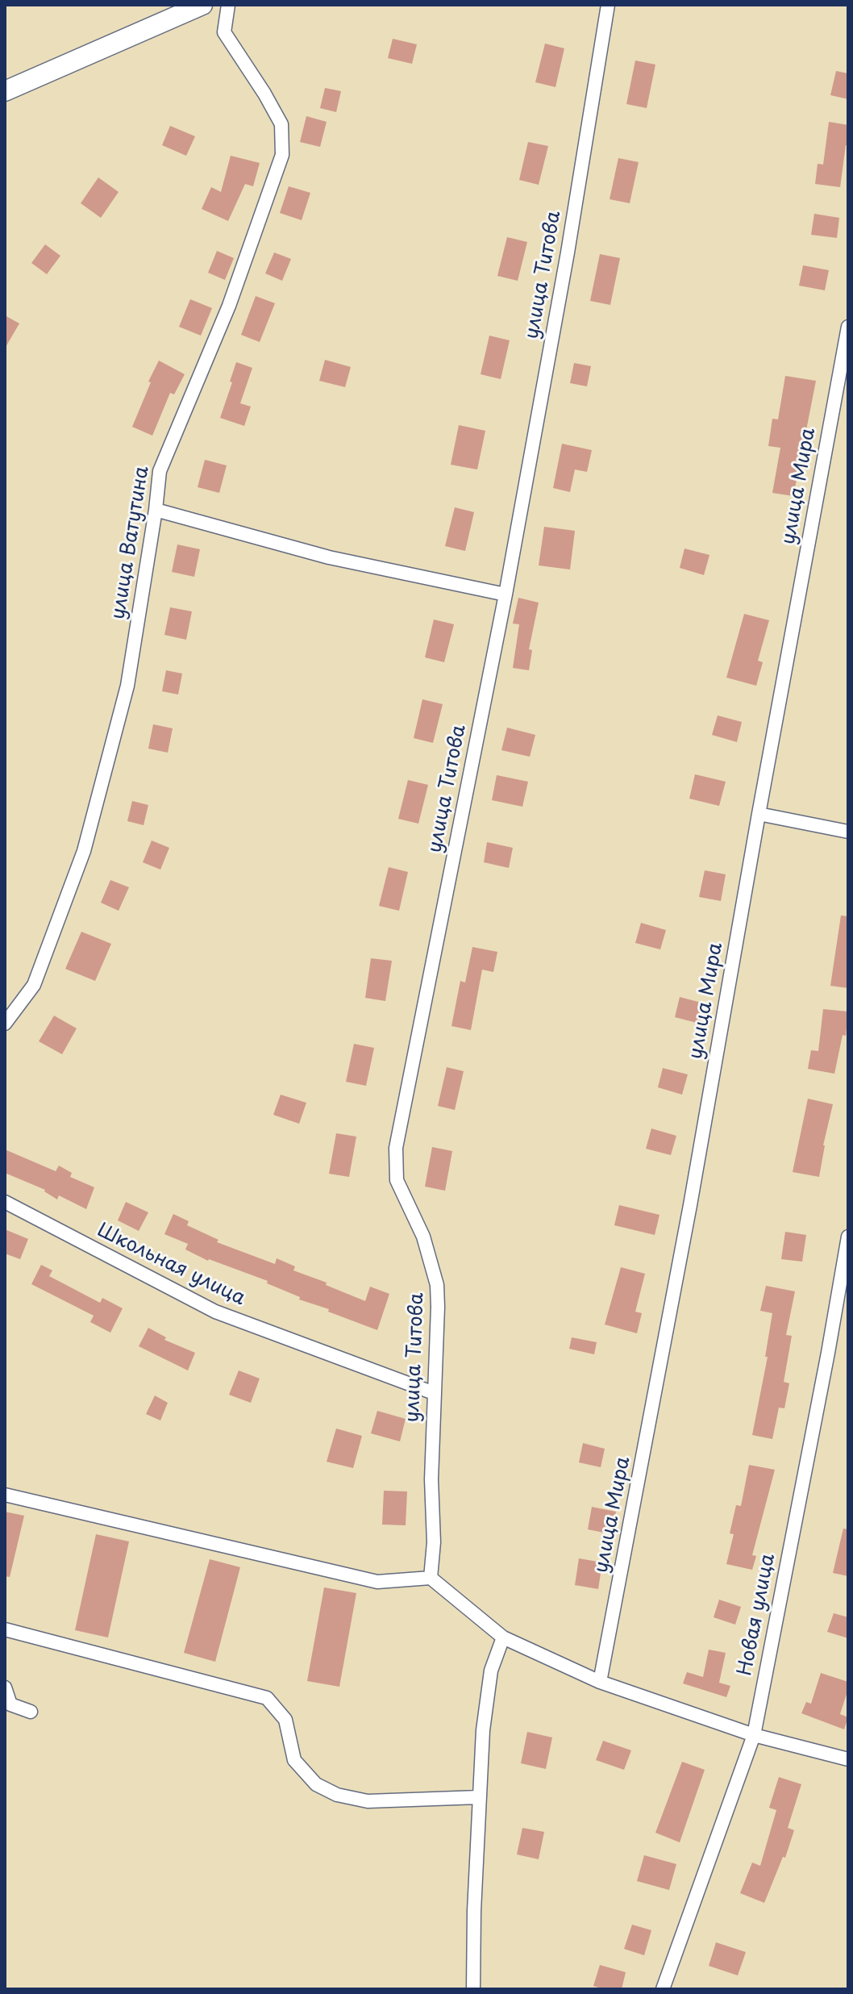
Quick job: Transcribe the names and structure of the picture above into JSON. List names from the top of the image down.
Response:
{
  "streets": {
    "street": [
      "улица Титова",
      "улица Мира",
      "улица Ватутина",
      "Школьная улица",
      "Новая улица"
    ]
  },
  "crossings": [
    ["улица Титова", "Школьная улица"]
  ]
}
